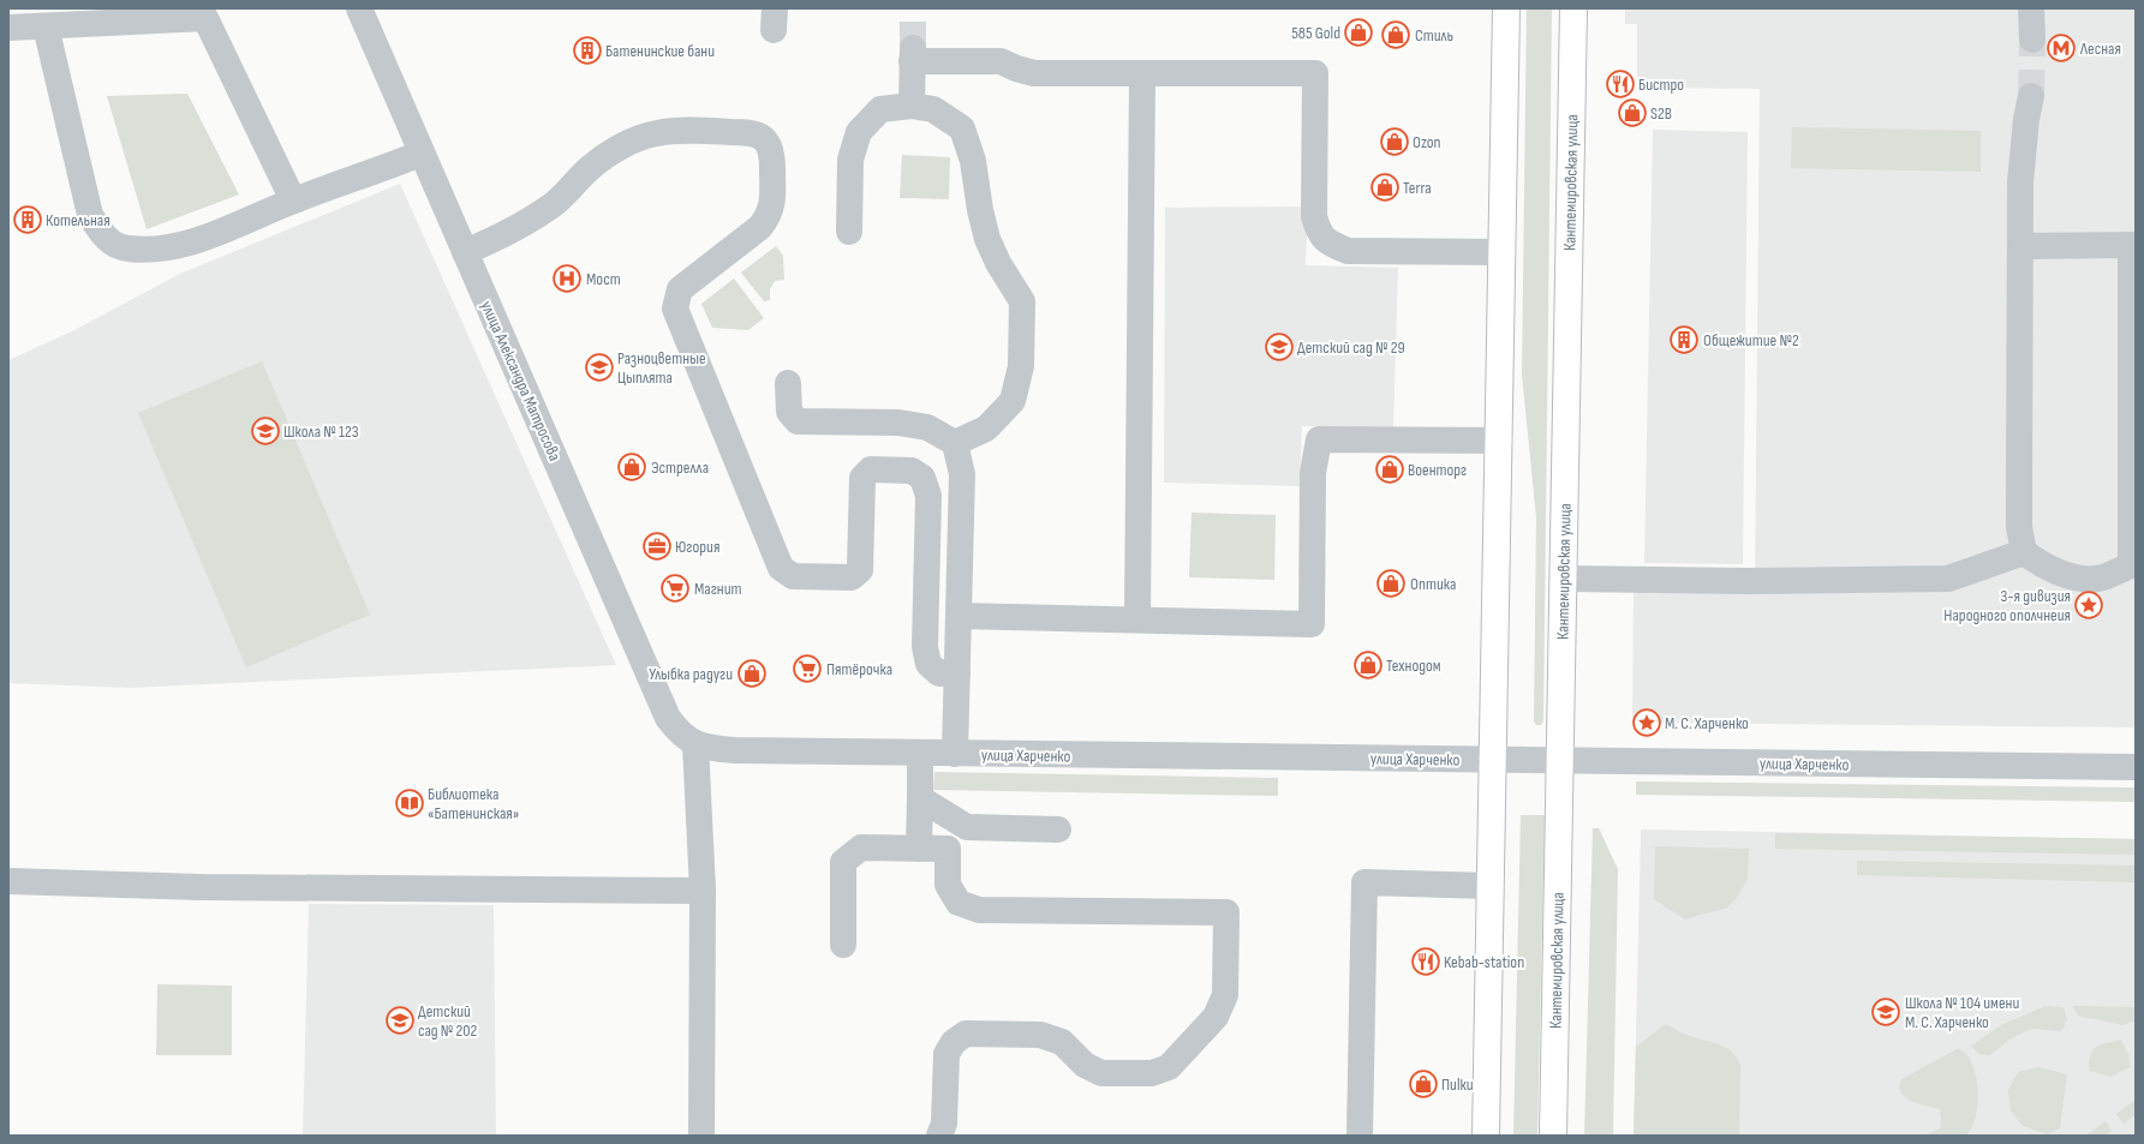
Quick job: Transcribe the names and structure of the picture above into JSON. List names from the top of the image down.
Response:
{
  "streets": {
    "main road": ["Кантемировская улица"],
    "street": ["улица Александра Матросова", "улица Харченко"]
  },
  "crossings": [
    ["Кантемировская улица", "улица Харченко"],
    ["улица Александра Матросова", "улица Харченко"]
  ],
  "places": {
    "shop": [
      "585 Gold",
      "Стиль",
      "S2B",
      "Ozon",
      "Terra",
      "Эстрелла",
      "Военторг",
      "Оптика",
      "Технодом",
      "Улыбка радуги",
      "Пиlки"
    ],
    "metro station": ["Лесная"],
    "building": ["Батенинские бани", "Котельная", "Общежитие №2"],
    "restaurant": ["Бистро", "Kebab-station"],
    "hospital": ["Мост"],
    "school or university": [
      "Детский сад № 29",
      "Разноцветные Цыплята",
      "Школа № 123",
      "Школа № 104 имени М. С. Харченко",
      "Детский сад № 202"
    ],
    "office": ["Югория"],
    "supermarket": ["Магнит", "Пятёрочка"],
    "place": ["3-я дивизия Народного ополчнеия", "М. С. Харченко"],
    "library": ["Библиотека «Батенинская»"]
  }
}
